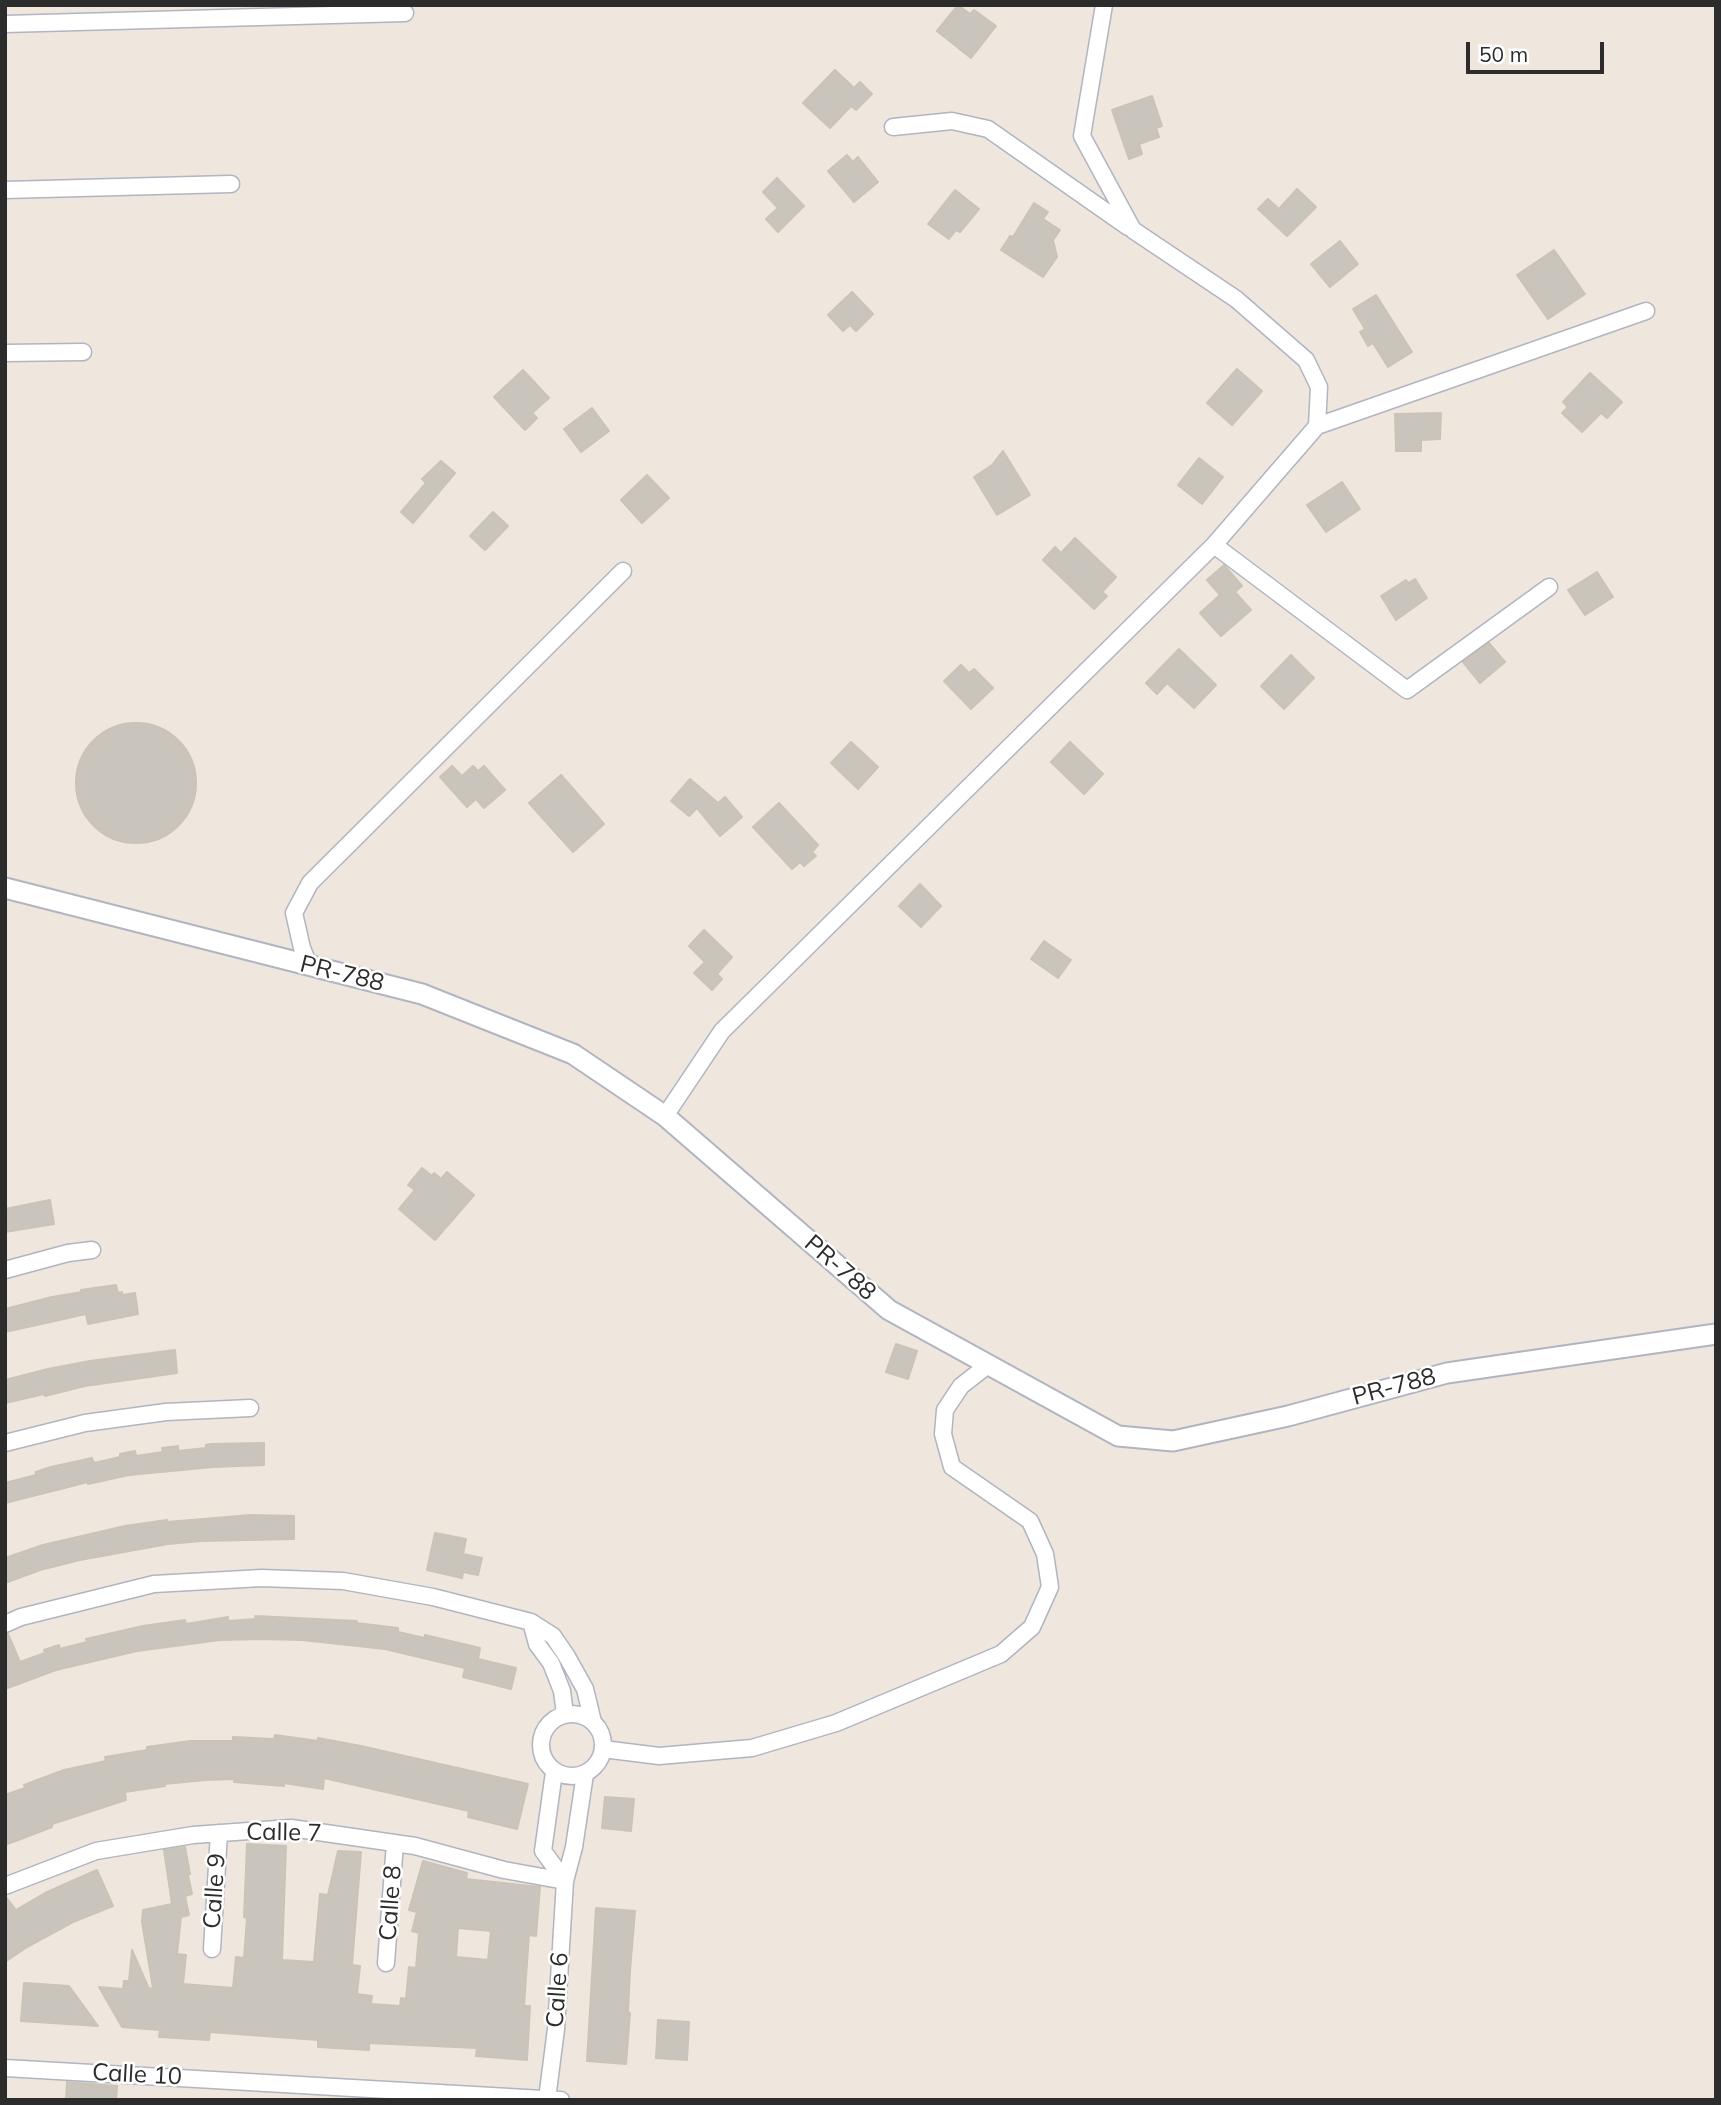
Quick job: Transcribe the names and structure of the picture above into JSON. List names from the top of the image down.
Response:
{
  "streets": {
    "street": [
      "PR-788",
      "Calle 7",
      "Calle 9",
      "Calle 8",
      "Calle 6",
      "Calle 10"
    ]
  },
  "crossings": [
    ["Calle 7", "Calle 9"],
    ["Calle 7", "Calle 8"],
    ["Calle 7", "Calle 6"],
    ["Calle 6", "Calle 10"]
  ],
  "scale_bar": "50 m"
}
